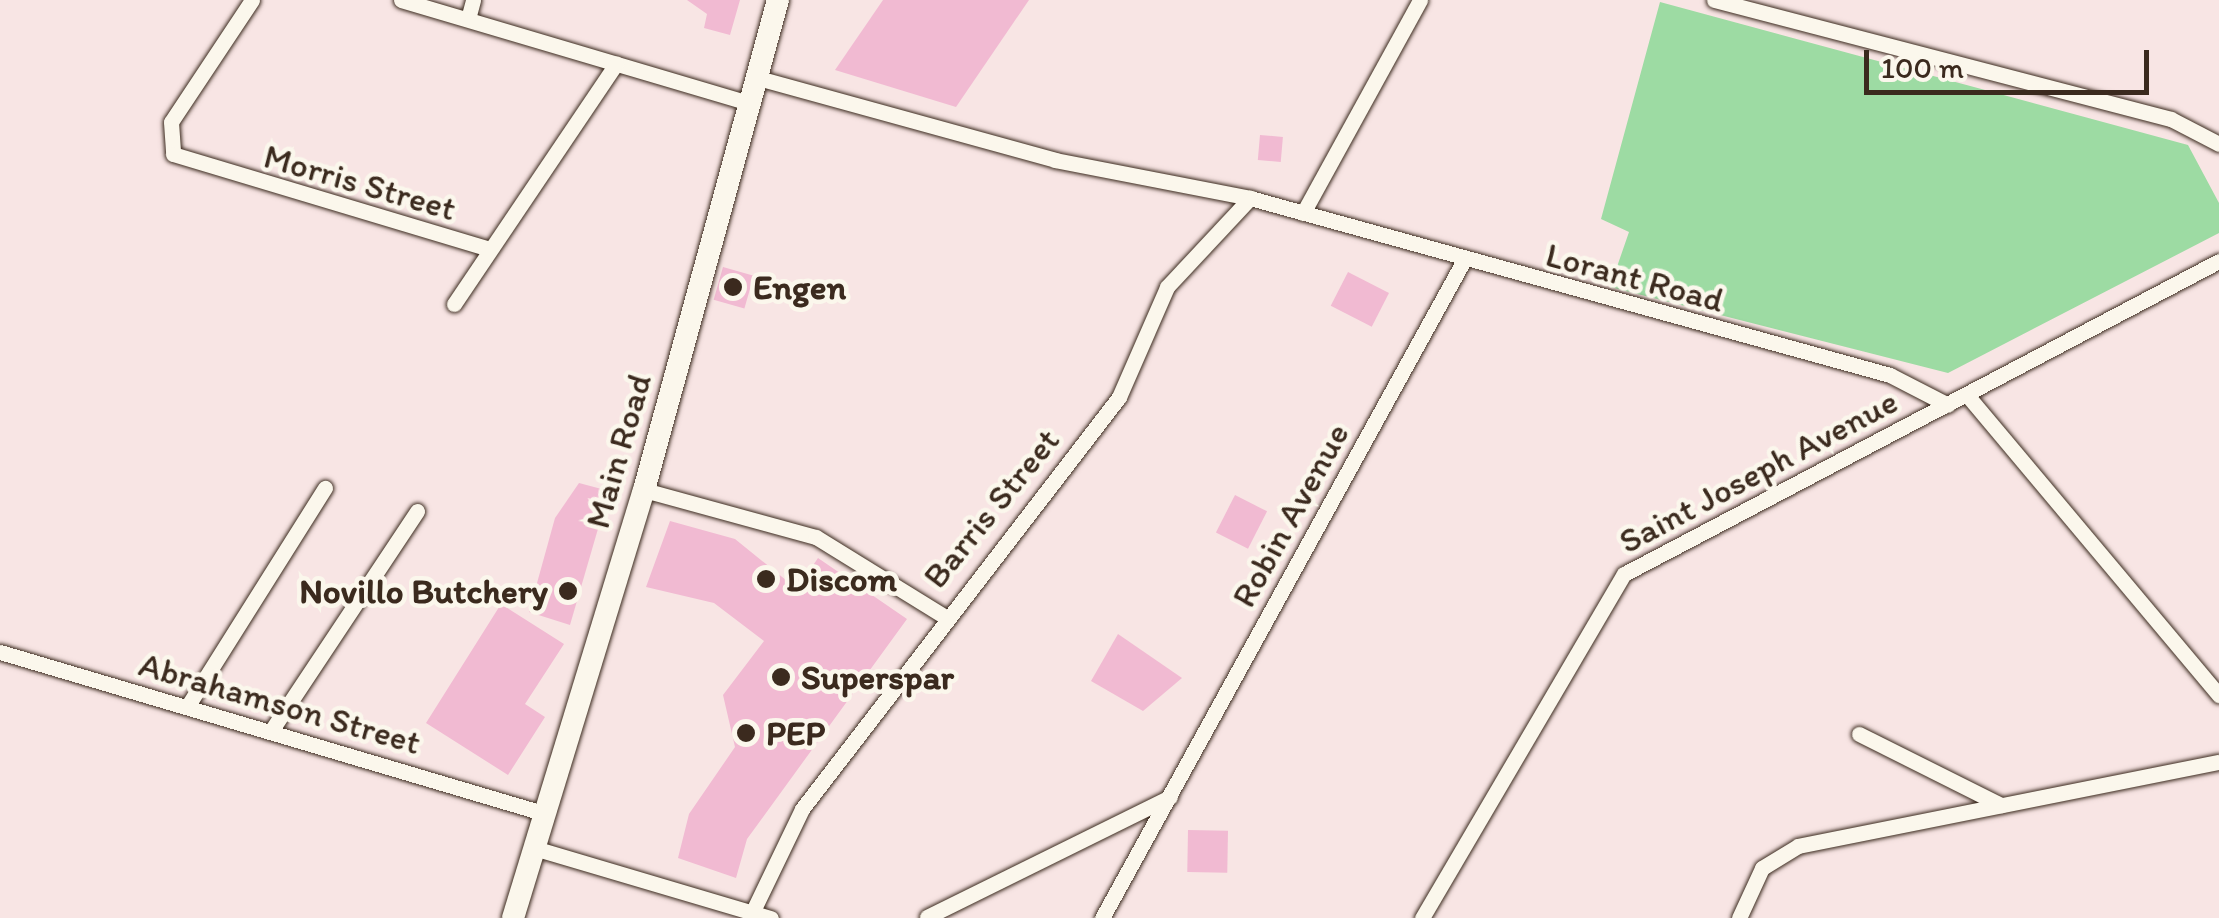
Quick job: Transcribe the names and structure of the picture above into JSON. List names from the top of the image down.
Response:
{
  "streets": {
    "street": [
      "Morris Street",
      "Lorant Road",
      "Main Road",
      "Saint Joseph Avenue",
      "Barris Street",
      "Robin Avenue",
      "Abrahamson Street"
    ]
  },
  "crossings": [
    ["Lorant Road", "Main Road"],
    ["Lorant Road", "Saint Joseph Avenue"],
    ["Lorant Road", "Barris Street"],
    ["Lorant Road", "Robin Avenue"],
    ["Main Road", "Abrahamson Street"]
  ],
  "places": [
    "Engen",
    "Discom",
    "Novillo Butchery",
    "Superspar",
    "PEP"
  ],
  "scale_bar": "100 m"
}
